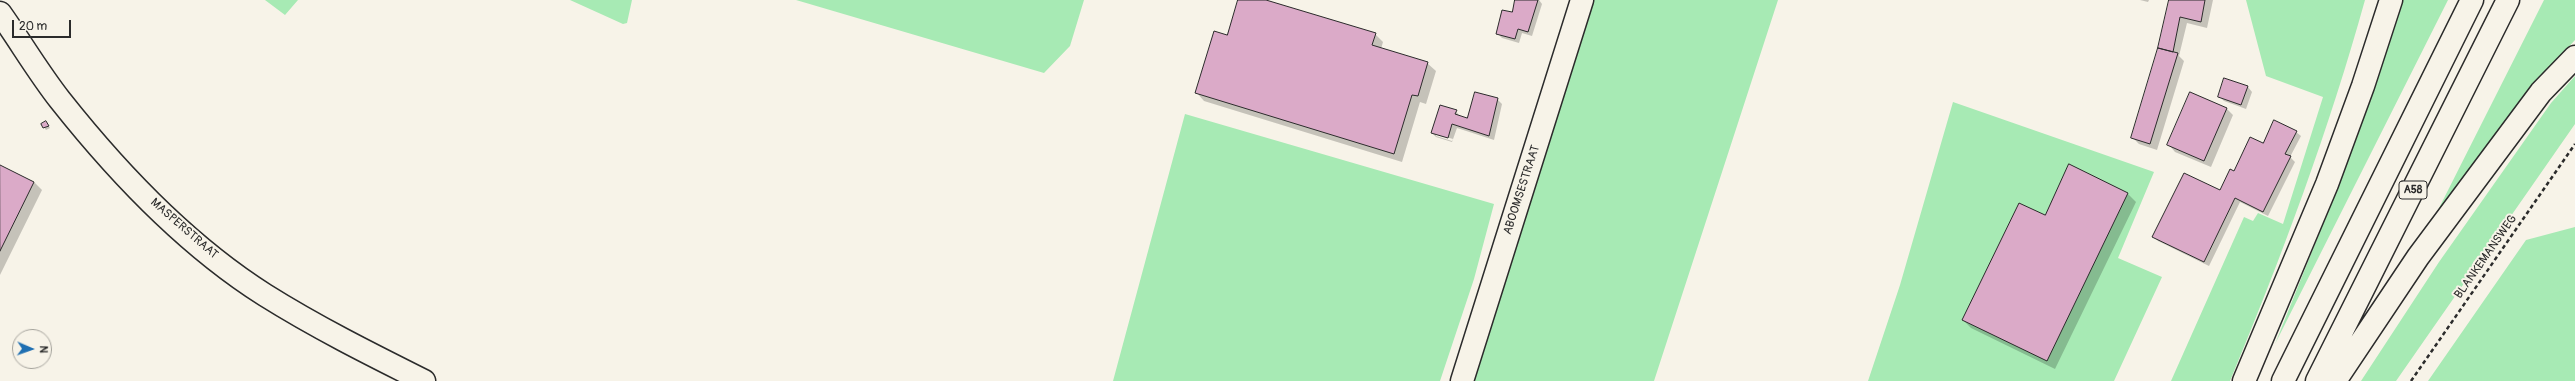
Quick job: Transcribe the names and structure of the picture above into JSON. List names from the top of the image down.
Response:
{
  "streets": {
    "main road": ["ABOOMSESTRAAT", "A58", "MASPERSTRAAT"],
    "path": ["BLANKEMANSWEG"]
  },
  "scale_bar": "20 m",
  "north": "right"
}
